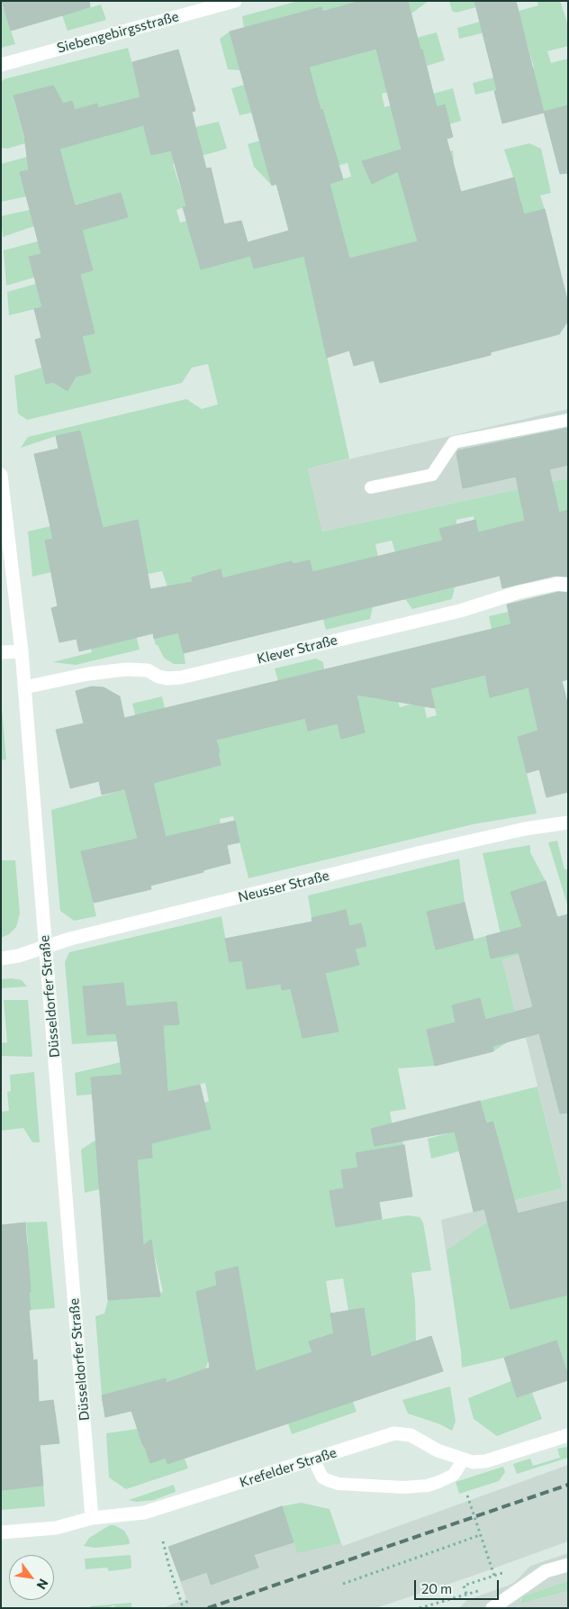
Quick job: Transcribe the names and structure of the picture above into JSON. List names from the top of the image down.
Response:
{
  "streets": {
    "street": [
      "Siebengebirgsstraße",
      "Klever Straße",
      "Neusser Straße",
      "Düsseldorfer Straße",
      "Krefelder Straße"
    ]
  },
  "crossings": [
    ["Klever Straße", "Düsseldorfer Straße"],
    ["Neusser Straße", "Düsseldorfer Straße"],
    ["Düsseldorfer Straße", "Krefelder Straße"]
  ],
  "scale_bar": "20 m",
  "north": "bottom right"
}
